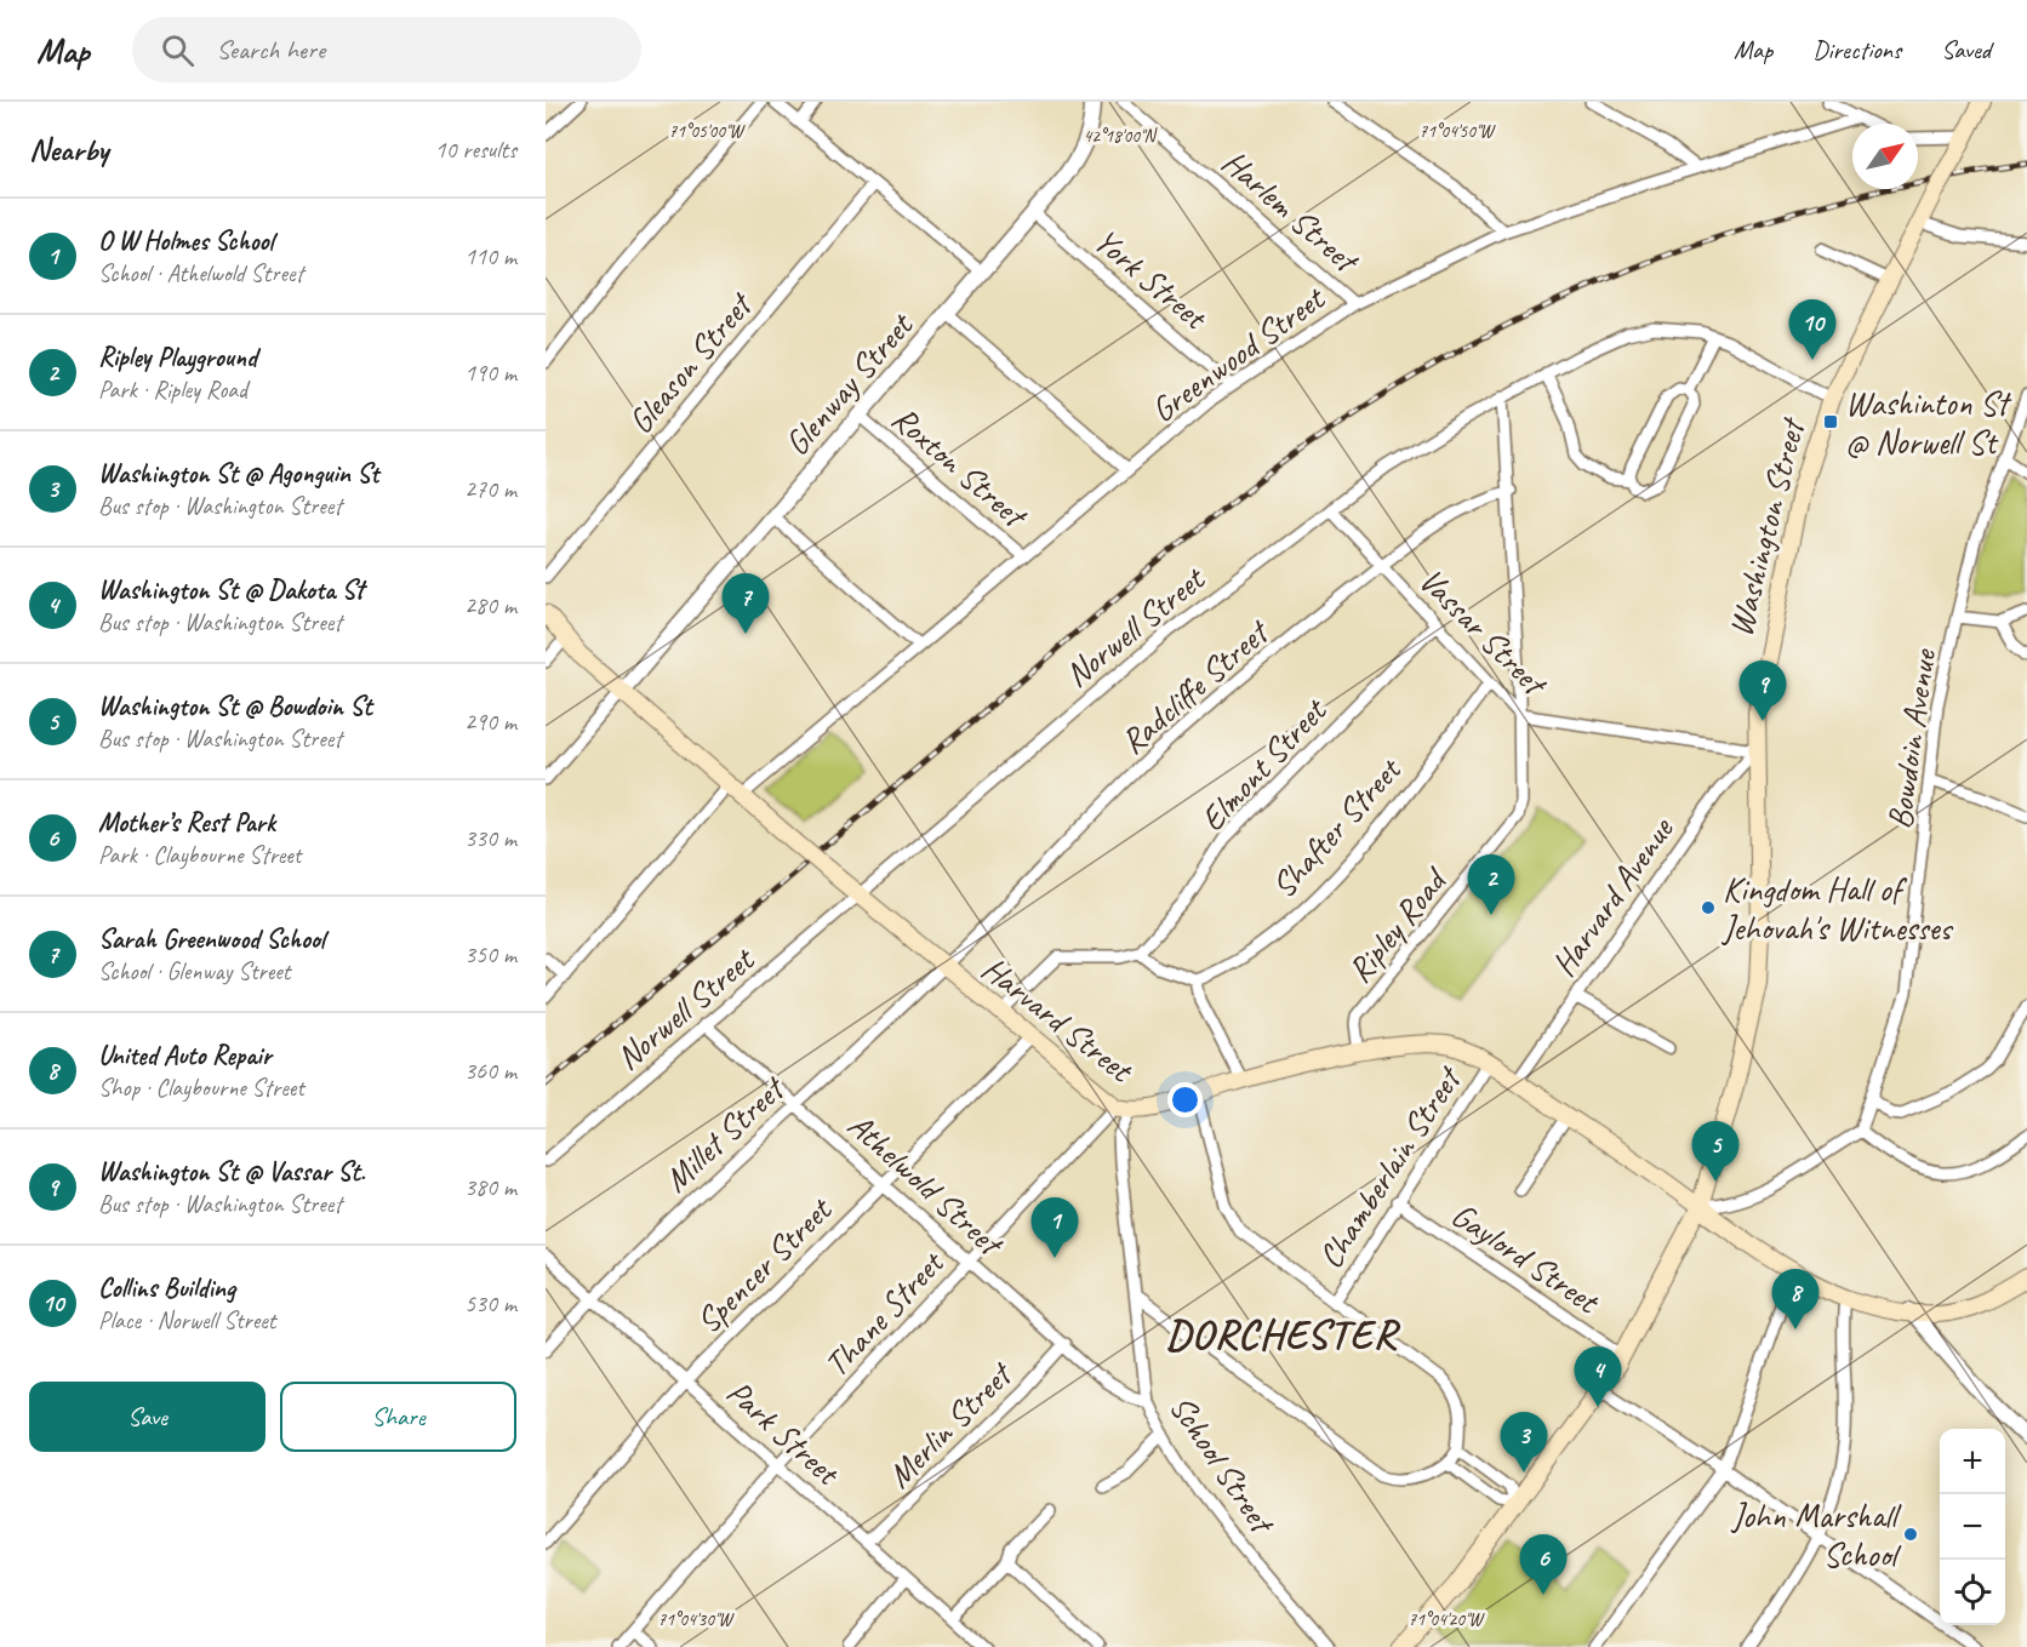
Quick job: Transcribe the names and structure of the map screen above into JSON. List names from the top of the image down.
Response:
{
  "streets": {
    "main road": ["Washington Street", "Harvard Street"],
    "street": [
      "Harlem Street",
      "York Street",
      "Greenwood Street",
      "Gleason Street",
      "Glenway Street",
      "Roxton Street",
      "Norwell Street",
      "Vassar Street",
      "Radcliffe Street",
      "Bowdoin Avenue",
      "Elmont Street",
      "Shafter Street",
      "Harvard Avenue",
      "Ripley Road",
      "Millet Street",
      "Chamberlain Street",
      "Athelwold Street",
      "Gaylord Street",
      "Spencer Street",
      "Thane Street",
      "Merlin Street",
      "Park Street",
      "School Street"
    ]
  },
  "crossings": [
    ["Harlem Street", "Greenwood Street"],
    ["York Street", "Greenwood Street"],
    ["York Street", "Glenway Street"],
    ["Greenwood Street", "Roxton Street"],
    ["Greenwood Street", "Harvard Street"],
    ["Glenway Street", "Roxton Street"],
    ["Glenway Street", "Harvard Street"],
    ["Washington Street", "Norwell Street"],
    ["Washington Street", "Vassar Street"],
    ["Washington Street", "Harvard Avenue"],
    ["Washington Street", "Harvard Street"],
    ["Washington Street", "Gaylord Street"],
    ["Norwell Street", "Vassar Street"],
    ["Norwell Street", "Ripley Road"],
    ["Norwell Street", "Harvard Street"],
    ["Norwell Street", "Athelwold Street"],
    ["Vassar Street", "Radcliffe Street"],
    ["Vassar Street", "Elmont Street"],
    ["Vassar Street", "Shafter Street"],
    ["Vassar Street", "Harvard Avenue"],
    ["Vassar Street", "Ripley Road"],
    ["Radcliffe Street", "Ripley Road"],
    ["Radcliffe Street", "Harvard Street"],
    ["Radcliffe Street", "Millet Street"],
    ["Harvard Avenue", "Harvard Street"],
    ["Ripley Road", "Harvard Street"],
    ["Harvard Street", "Millet Street"],
    ["Harvard Street", "Chamberlain Street"],
    ["Harvard Street", "Spencer Street"],
    ["Harvard Street", "Thane Street"],
    ["Harvard Street", "School Street"],
    ["Millet Street", "Athelwold Street"],
    ["Millet Street", "Park Street"],
    ["Chamberlain Street", "Gaylord Street"],
    ["Athelwold Street", "Spencer Street"],
    ["Athelwold Street", "Thane Street"],
    ["Athelwold Street", "Merlin Street"],
    ["Athelwold Street", "School Street"],
    ["Spencer Street", "Park Street"],
    ["Thane Street", "Park Street"],
    ["Thane Street", "School Street"],
    ["Merlin Street", "Park Street"]
  ],
  "districts": ["DORCHESTER"],
  "places": {
    "transit": ["Washinton St @ Norwell St"],
    "other": ["Kingdom Hall of Jehovah's Witnesses", "John Marshall School"]
  },
  "north": "top right",
  "page": {
    "header": "Map",
    "search": "Search here",
    "nav": ["Map", "Directions", "Saved"],
    "heading": ["Nearby", "10 results"],
    "list": [
      {
        "mark": "1",
        "name": "O W Holmes School",
        "note": "School · Athelwold Street",
        "value": "110 m"
      },
      {
        "mark": "2",
        "name": "Ripley Playground",
        "note": "Park · Ripley Road",
        "value": "190 m"
      },
      {
        "mark": "3",
        "name": "Washington St @ Agonguin St",
        "note": "Bus stop · Washington Street",
        "value": "270 m"
      },
      {
        "mark": "4",
        "name": "Washington St @ Dakota St",
        "note": "Bus stop · Washington Street",
        "value": "280 m"
      },
      {
        "mark": "5",
        "name": "Washington St @ Bowdoin St",
        "note": "Bus stop · Washington Street",
        "value": "290 m"
      },
      {
        "mark": "6",
        "name": "Mother’s Rest Park",
        "note": "Park · Claybourne Street",
        "value": "330 m"
      },
      {
        "mark": "7",
        "name": "Sarah Greenwood School",
        "note": "School · Glenway Street",
        "value": "350 m"
      },
      {
        "mark": "8",
        "name": "United Auto Repair",
        "note": "Shop · Claybourne Street",
        "value": "360 m"
      },
      {
        "mark": "9",
        "name": "Washington St @ Vassar St.",
        "note": "Bus stop · Washington Street",
        "value": "380 m"
      },
      {
        "mark": "10",
        "name": "Collins Building",
        "note": "Place · Norwell Street",
        "value": "530 m"
      }
    ],
    "pins": [
      "10",
      "7",
      "9",
      "2",
      "5",
      "1",
      "8",
      "4",
      "3",
      "6"
    ],
    "buttons": ["Save", "Share"],
    "map_buttons": ["+", "−"]
  },
  "coordinates": [
    "71°05'00\"W",
    "71°04'50\"W",
    "42°18'00\"N",
    "71°04'30\"W",
    "71°04'20\"W"
  ]
}
